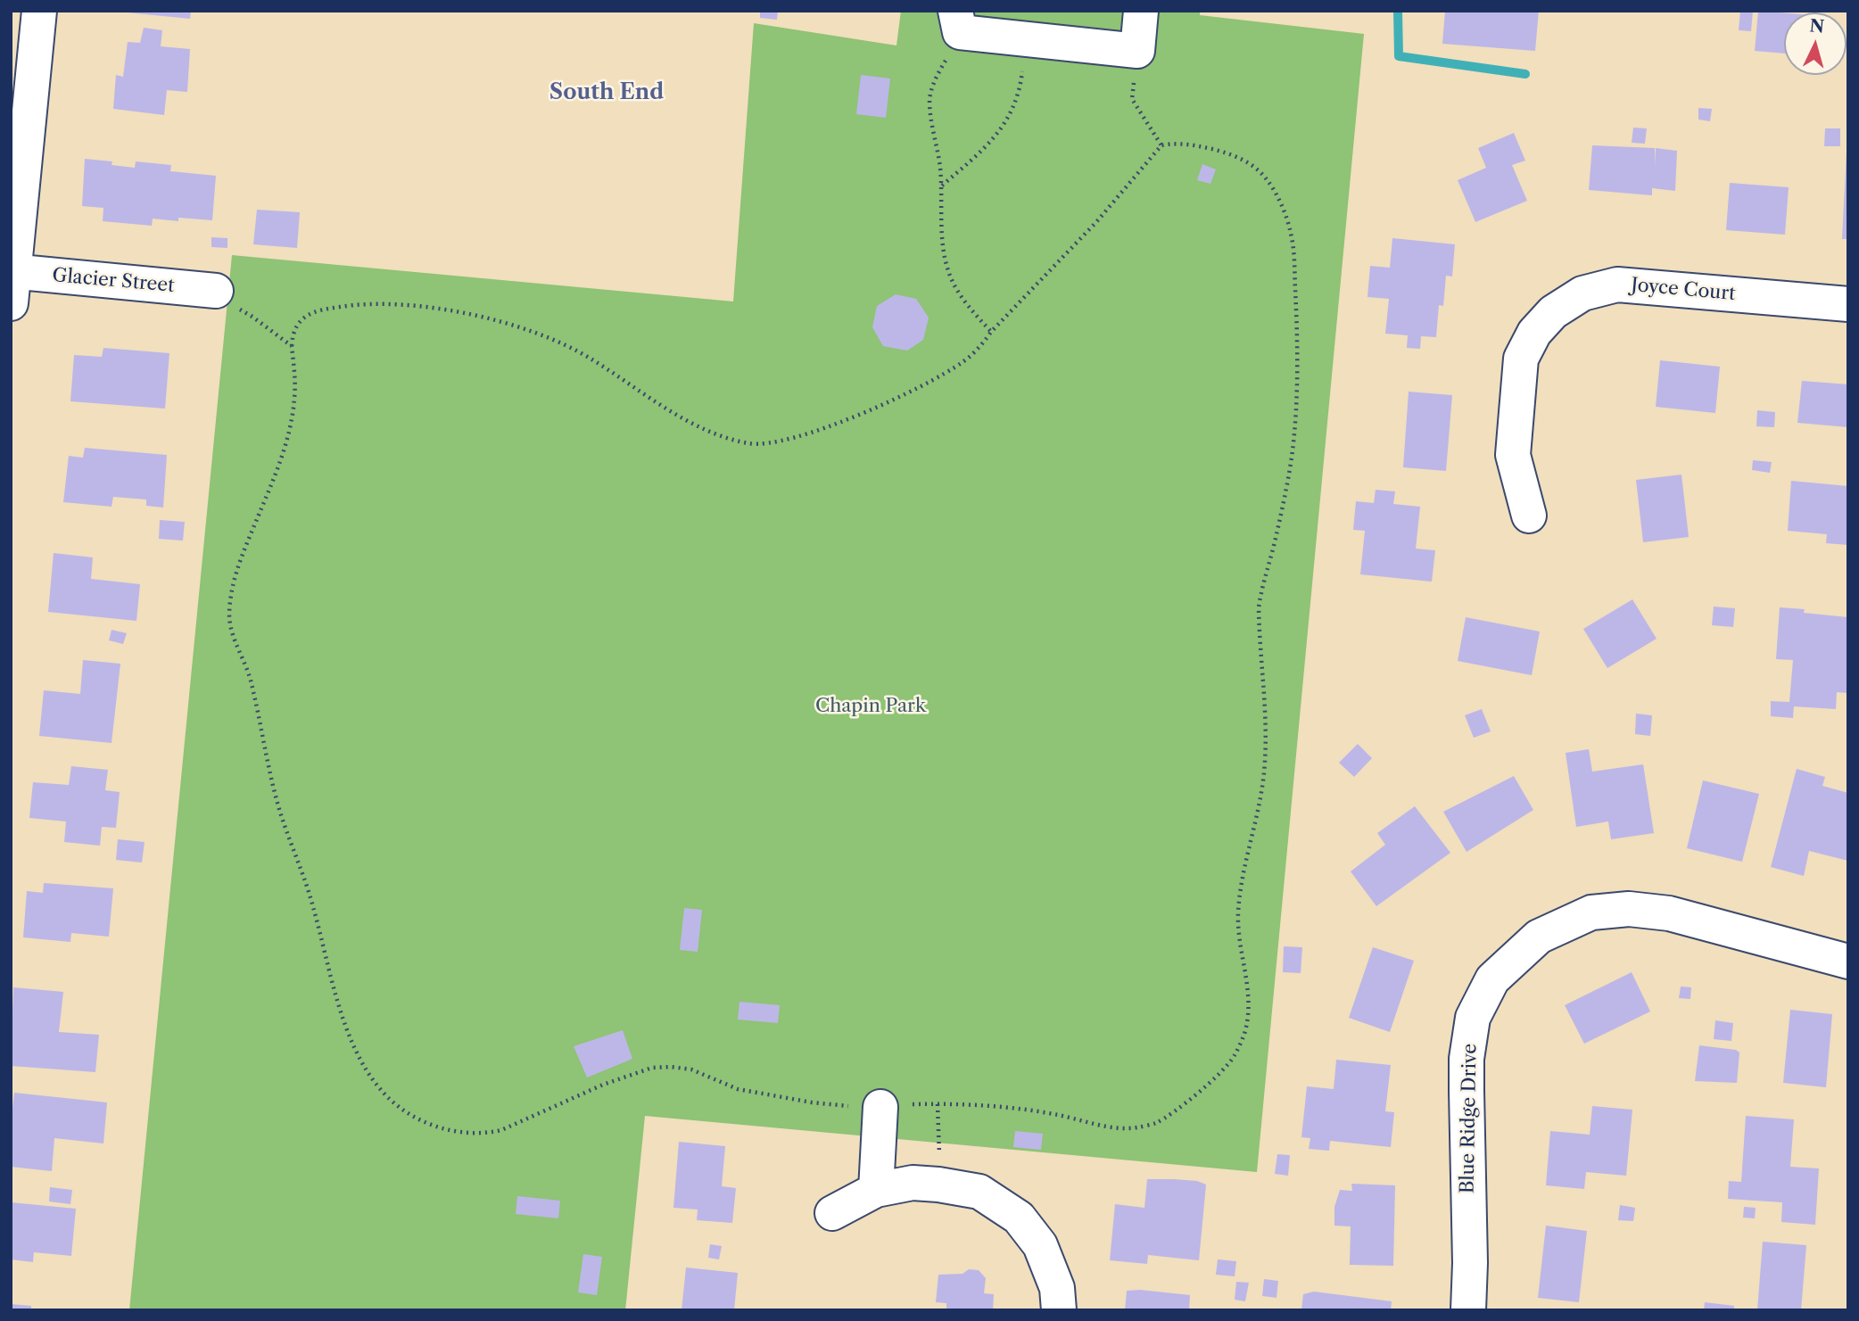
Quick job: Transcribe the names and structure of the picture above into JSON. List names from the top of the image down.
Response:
{
  "streets": {
    "street": ["Glacier Street", "Joyce Court", "Blue Ridge Drive"]
  },
  "districts": ["South End"],
  "parks": ["Chapin Park"],
  "north": "top"
}
